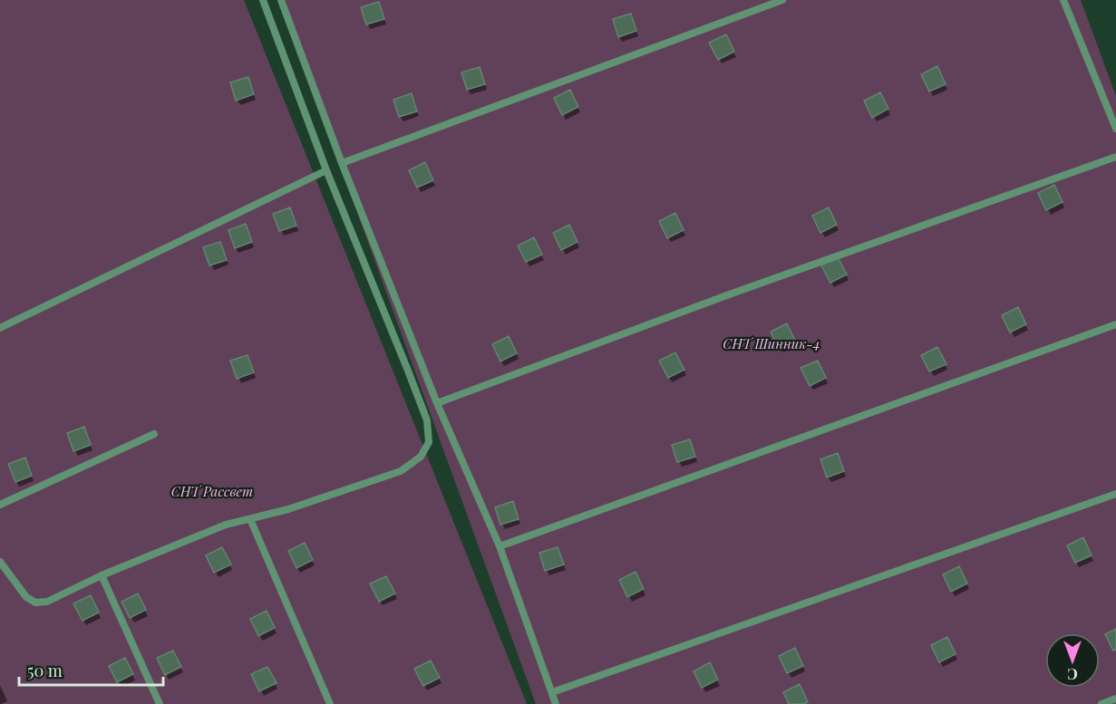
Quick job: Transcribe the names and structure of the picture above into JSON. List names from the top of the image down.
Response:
{
  "parks": ["СНТ Шинник-4", "СНТ Рассвет"],
  "scale_bar": "50 m",
  "north": "bottom"
}
